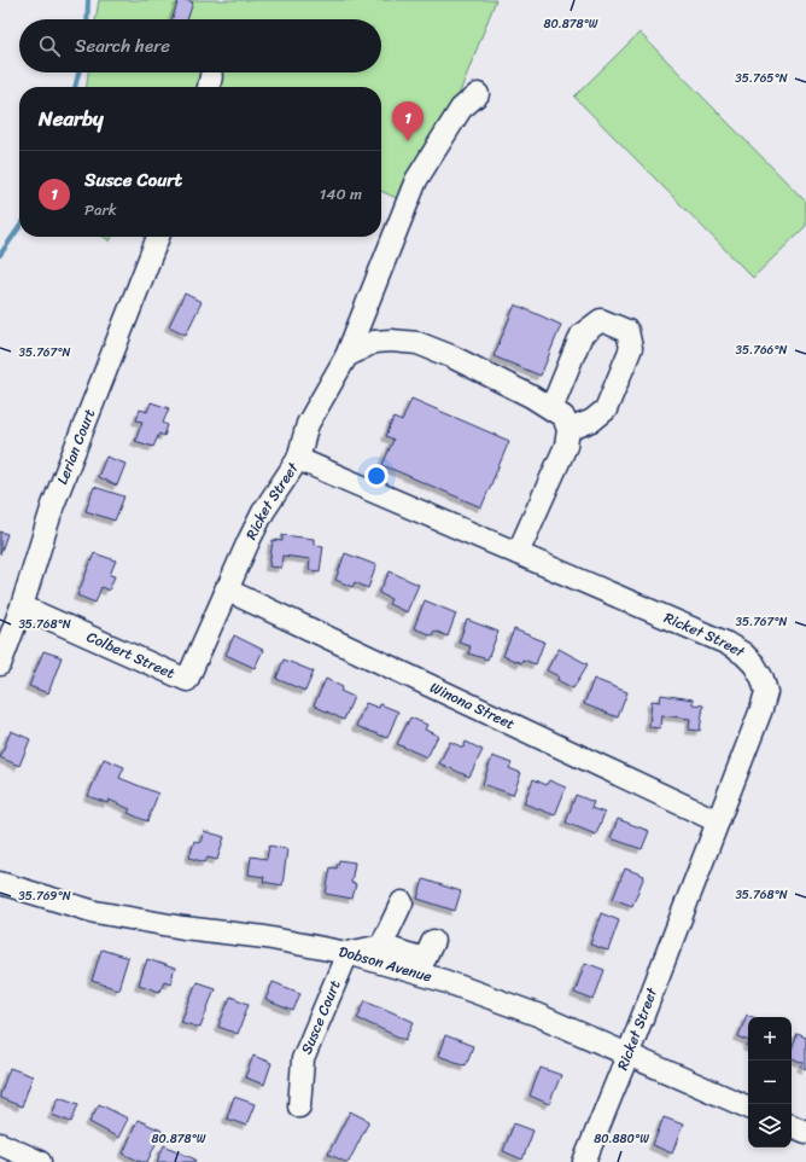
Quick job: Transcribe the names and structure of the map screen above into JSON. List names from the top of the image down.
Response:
{
  "streets": {
    "street": [
      "Lerian Court",
      "Ricket Street",
      "Colbert Street",
      "Winona Street",
      "Dobson Avenue",
      "Susce Court"
    ]
  },
  "crossings": [
    ["Lerian Court", "Colbert Street"],
    ["Ricket Street", "Colbert Street"],
    ["Ricket Street", "Winona Street"],
    ["Ricket Street", "Dobson Avenue"],
    ["Dobson Avenue", "Susce Court"]
  ],
  "page": {
    "search": "Search here",
    "heading": "Nearby",
    "pins": "1",
    "list": [
      {
        "mark": "1",
        "name": "Susce Court",
        "note": "Park",
        "value": "140 m"
      }
    ],
    "map_buttons": ["+", "−"]
  },
  "coordinates": [
    "80.878°W",
    "35.765°N",
    "35.766°N",
    "35.767°N",
    "35.768°N",
    "35.769°N",
    "80.880°W"
  ]
}
